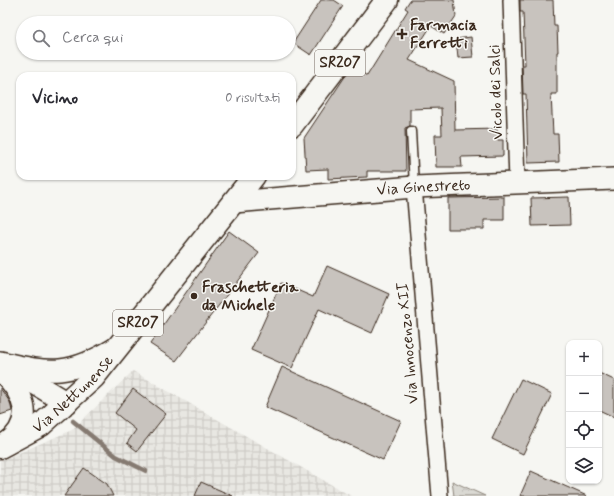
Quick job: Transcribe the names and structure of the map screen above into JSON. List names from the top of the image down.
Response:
{
  "streets": {
    "main road": ["SR207", "Via Nettunense"],
    "street": ["Vicolo dei Salci", "Via Ginestreto", "Via Innocenzo XII"]
  },
  "crossings": [
    ["Vicolo dei Salci", "Via Ginestreto"],
    ["Via Ginestreto", "Via Innocenzo XII"],
    ["Via Ginestreto", "Via Nettunense"]
  ],
  "places": {
    "health": ["Farmacia Ferretti"],
    "other": ["Fraschetteria da Michele"]
  },
  "page": {
    "search": "Cerca qui",
    "heading": ["Vicino", "0 risultati"],
    "map_buttons": ["+", "−"]
  }
}
